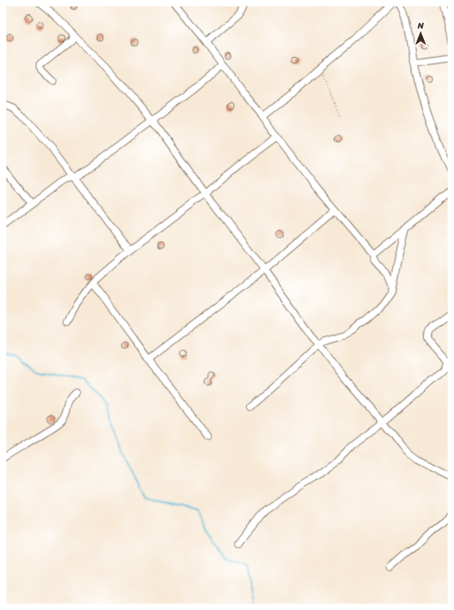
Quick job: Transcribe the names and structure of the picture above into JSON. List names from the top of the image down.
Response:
{
  "north": "top"
}
